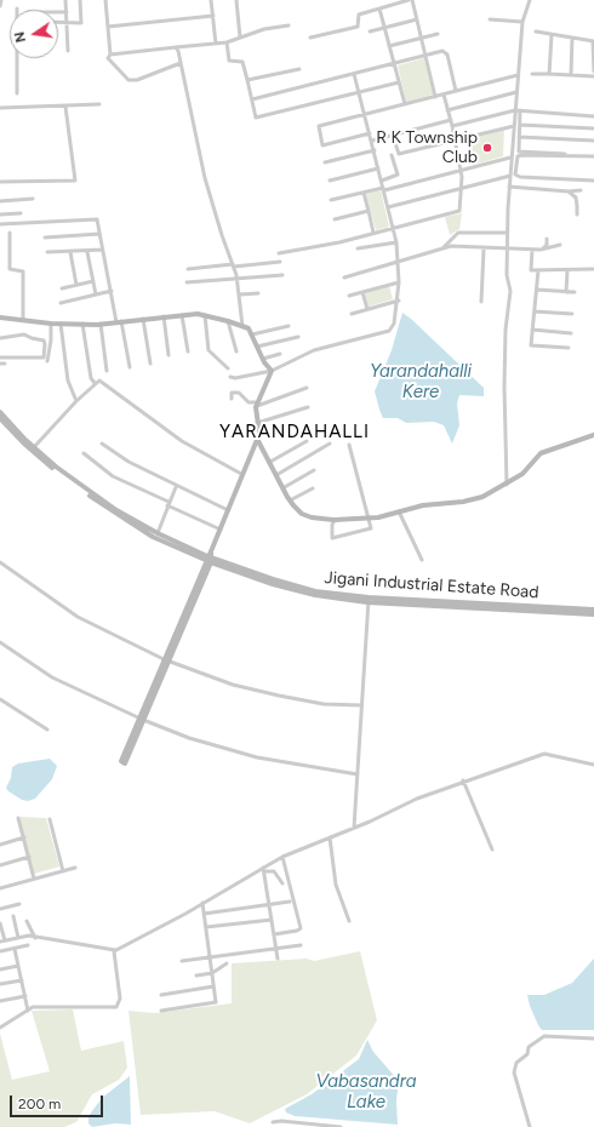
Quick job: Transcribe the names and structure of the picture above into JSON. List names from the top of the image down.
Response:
{
  "streets": {
    "main road": ["Jigani Industrial Estate Road"]
  },
  "districts": ["YARANDAHALLI"],
  "water": ["Yarandahalli Kere", "Vabasandra Lake"],
  "places": ["R K Township Club"],
  "scale_bar": "200 m",
  "north": "left"
}
